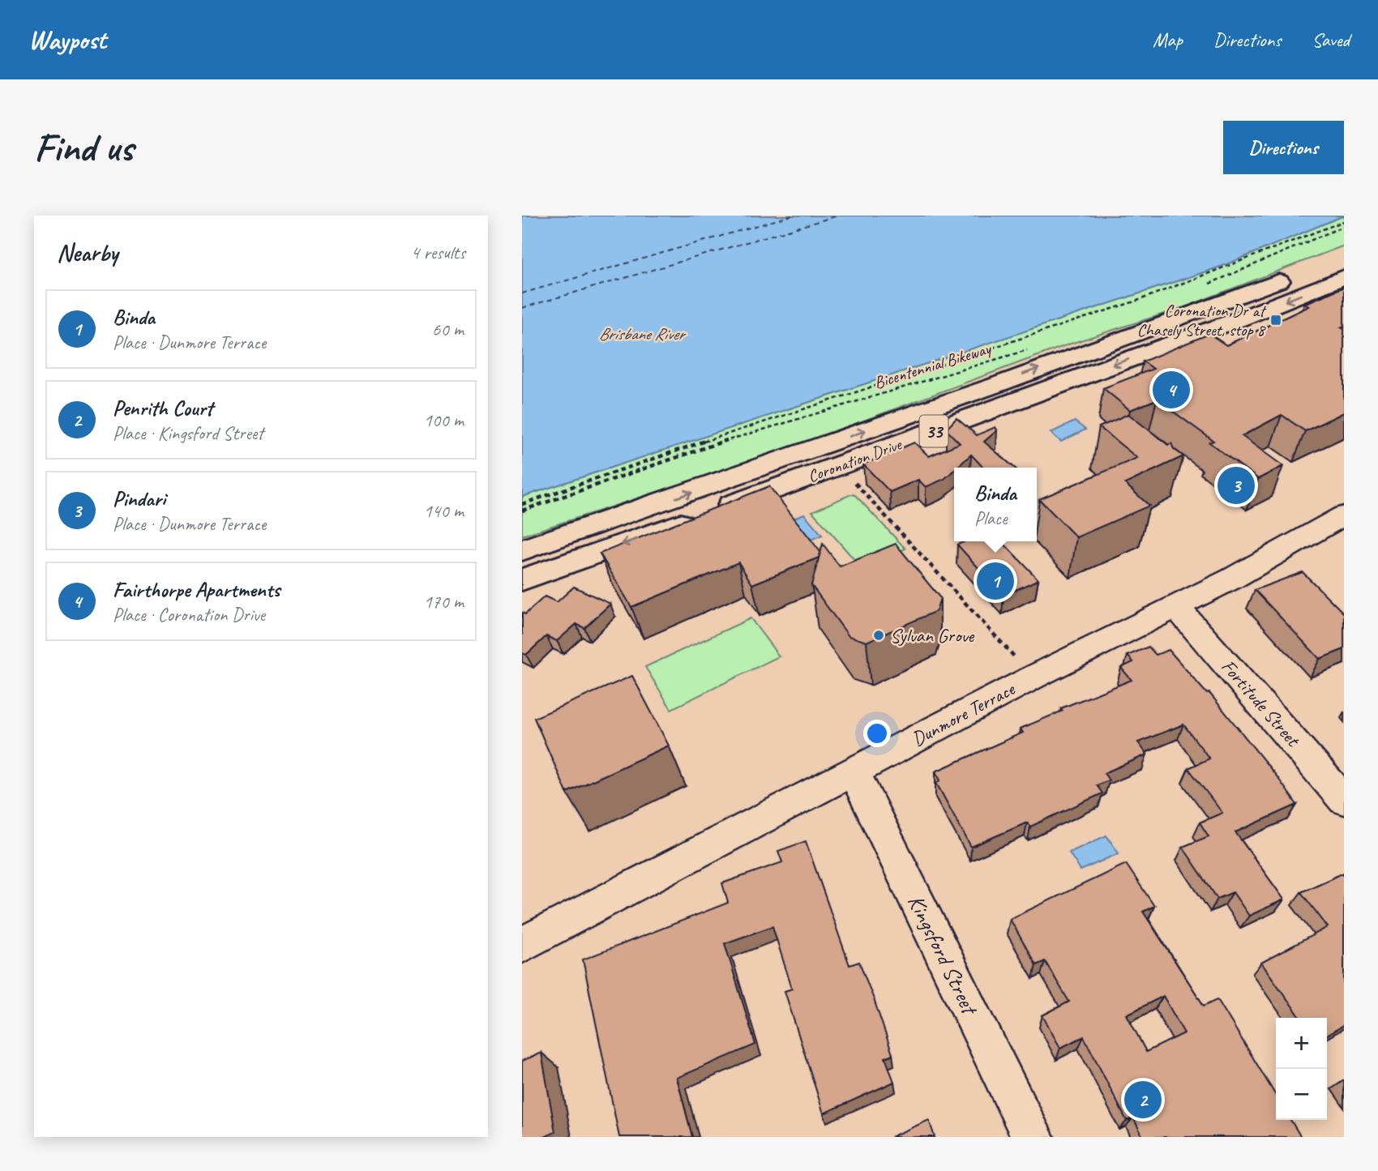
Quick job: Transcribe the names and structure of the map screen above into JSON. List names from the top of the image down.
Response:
{
  "streets": {
    "highway": ["33", "Coronation Drive"],
    "street": ["Fortitude Street", "Dunmore Terrace", "Kingsford Street"],
    "path": ["Bicentennial Bikeway"]
  },
  "crossings": [
    ["Fortitude Street", "Dunmore Terrace"],
    ["Dunmore Terrace", "Kingsford Street"]
  ],
  "water": ["Brisbane River"],
  "places": {
    "transit": ["Coronation Dr at Chasely Street, stop 8"],
    "other": ["Sylvan Grove"]
  },
  "page": {
    "header": "Waypost",
    "nav": ["Map", "Directions", "Saved"],
    "buttons": "Directions",
    "title": "Find us",
    "heading": ["Nearby", "4 results"],
    "list": [
      {
        "mark": "1",
        "name": "Binda",
        "note": "Place · Dunmore Terrace",
        "value": "60 m"
      },
      {
        "mark": "2",
        "name": "Penrith Court",
        "note": "Place · Kingsford Street",
        "value": "100 m"
      },
      {
        "mark": "3",
        "name": "Pindari",
        "note": "Place · Dunmore Terrace",
        "value": "140 m"
      },
      {
        "mark": "4",
        "name": "Fairthorpe Apartments",
        "note": "Place · Coronation Drive",
        "value": "170 m"
      }
    ],
    "pins": [
      "4",
      "3",
      "1",
      "2"
    ],
    "popup": ["Binda", "Place"],
    "map_buttons": ["+", "−"]
  }
}
